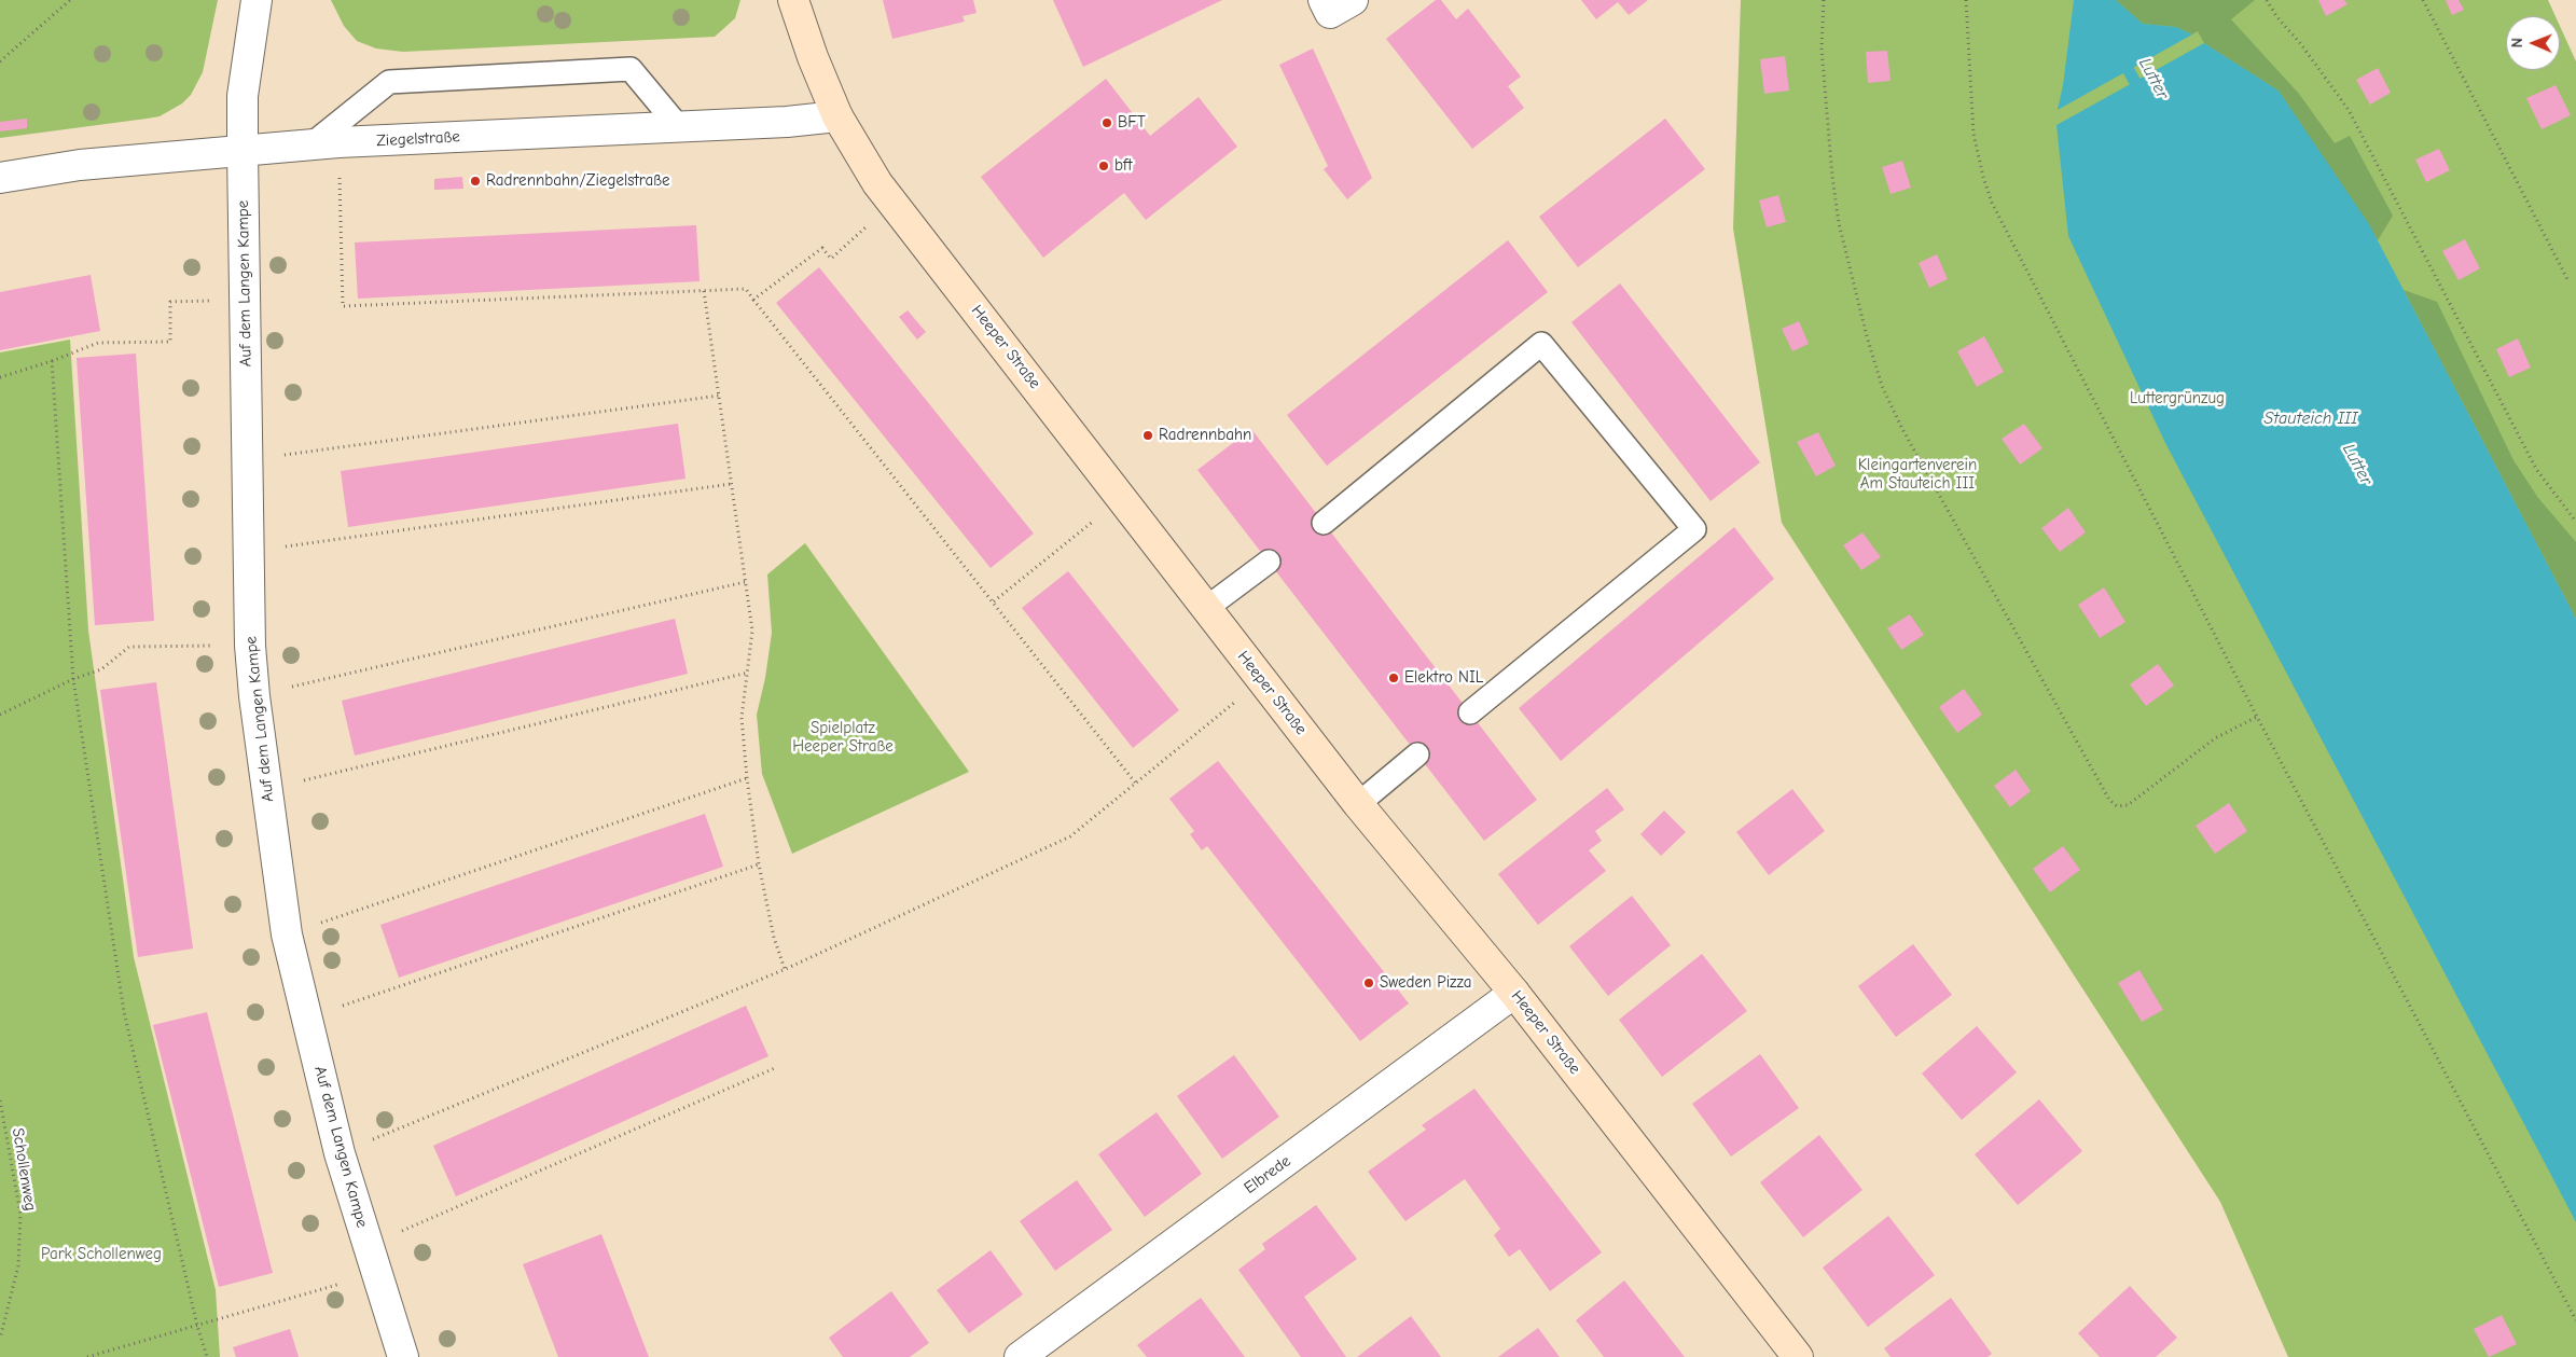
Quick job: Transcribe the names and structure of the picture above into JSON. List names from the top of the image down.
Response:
{
  "streets": {
    "main road": ["Heeper Straße"],
    "street": ["Ziegelstraße", "Auf dem Langen Kampe", "Elbrede"],
    "path": ["Schollenweg"]
  },
  "crossings": [
    ["Ziegelstraße", "Auf dem Langen Kampe"],
    ["Ziegelstraße", "Heeper Straße"],
    ["Heeper Straße", "Elbrede"]
  ],
  "water": ["Lutter", "Stauteich III"],
  "parks": [
    "Luttergrünzug",
    "Kleingartenverein Am Stauteich III",
    "Spielplatz Heeper Straße",
    "Park Schollenweg"
  ],
  "places": [
    "BFT",
    "bft",
    "Radrennbahn/Ziegelstraße",
    "Radrennbahn",
    "Elektro NIL",
    "Sweden Pizza"
  ],
  "north": "left"
}
